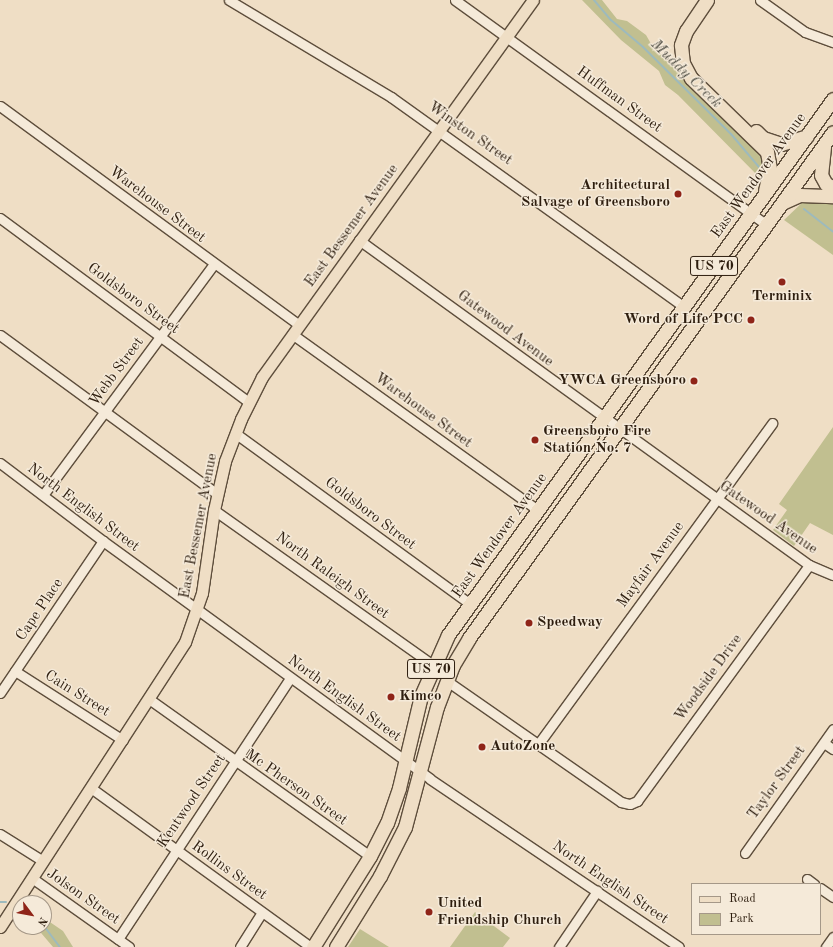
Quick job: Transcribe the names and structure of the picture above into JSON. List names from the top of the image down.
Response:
{
  "streets": {
    "highway": ["East Wendover Avenue", "US 70"],
    "main road": ["East Bessemer Avenue"],
    "street": [
      "Huffman Street",
      "Winston Street",
      "Warehouse Street",
      "Goldsboro Street",
      "Gatewood Avenue",
      "Webb Street",
      "North English Street",
      "Mayfair Avenue",
      "North Raleigh Street",
      "Cape Place",
      "Woodside Drive",
      "Cain Street",
      "Taylor Street",
      "Mc Pherson Street",
      "Kentwood Street",
      "Rollins Street",
      "Jolson Street"
    ]
  },
  "crossings": [
    ["Huffman Street", "East Wendover Avenue"],
    ["Huffman Street", "East Bessemer Avenue"],
    ["Huffman Street", "US 70"],
    ["Winston Street", "East Wendover Avenue"],
    ["Winston Street", "East Bessemer Avenue"],
    ["East Wendover Avenue", "Warehouse Street"],
    ["East Wendover Avenue", "Goldsboro Street"],
    ["East Wendover Avenue", "Gatewood Avenue"],
    ["East Wendover Avenue", "North English Street"],
    ["East Wendover Avenue", "North Raleigh Street"],
    ["East Wendover Avenue", "Mc Pherson Street"],
    ["East Wendover Avenue", "Rollins Street"],
    ["Warehouse Street", "East Bessemer Avenue"],
    ["Warehouse Street", "Webb Street"],
    ["East Bessemer Avenue", "Goldsboro Street"],
    ["East Bessemer Avenue", "Gatewood Avenue"],
    ["East Bessemer Avenue", "North English Street"],
    ["East Bessemer Avenue", "North Raleigh Street"],
    ["East Bessemer Avenue", "Cain Street"],
    ["East Bessemer Avenue", "Mc Pherson Street"],
    ["East Bessemer Avenue", "Rollins Street"],
    ["East Bessemer Avenue", "Jolson Street"],
    ["US 70", "Gatewood Avenue"],
    ["US 70", "North English Street"],
    ["Goldsboro Street", "Webb Street"],
    ["Gatewood Avenue", "Mayfair Avenue"],
    ["Gatewood Avenue", "Woodside Drive"],
    ["Webb Street", "North English Street"],
    ["North English Street", "Cape Place"],
    ["North English Street", "Kentwood Street"],
    ["Mayfair Avenue", "Woodside Drive"],
    ["Cape Place", "Cain Street"],
    ["Mc Pherson Street", "Kentwood Street"],
    ["Kentwood Street", "Rollins Street"],
    ["Kentwood Street", "Jolson Street"]
  ],
  "water": ["Muddy Creek"],
  "places": [
    "Architectural Salvage of Greensboro",
    "Terminix",
    "Word of Life PCC",
    "YWCA Greensboro",
    "Greensboro Fire Station No. 7",
    "Speedway",
    "Kimco",
    "AutoZone",
    "United Friendship Church"
  ],
  "legend": ["Road", "Park"],
  "north": "bottom right"
}
